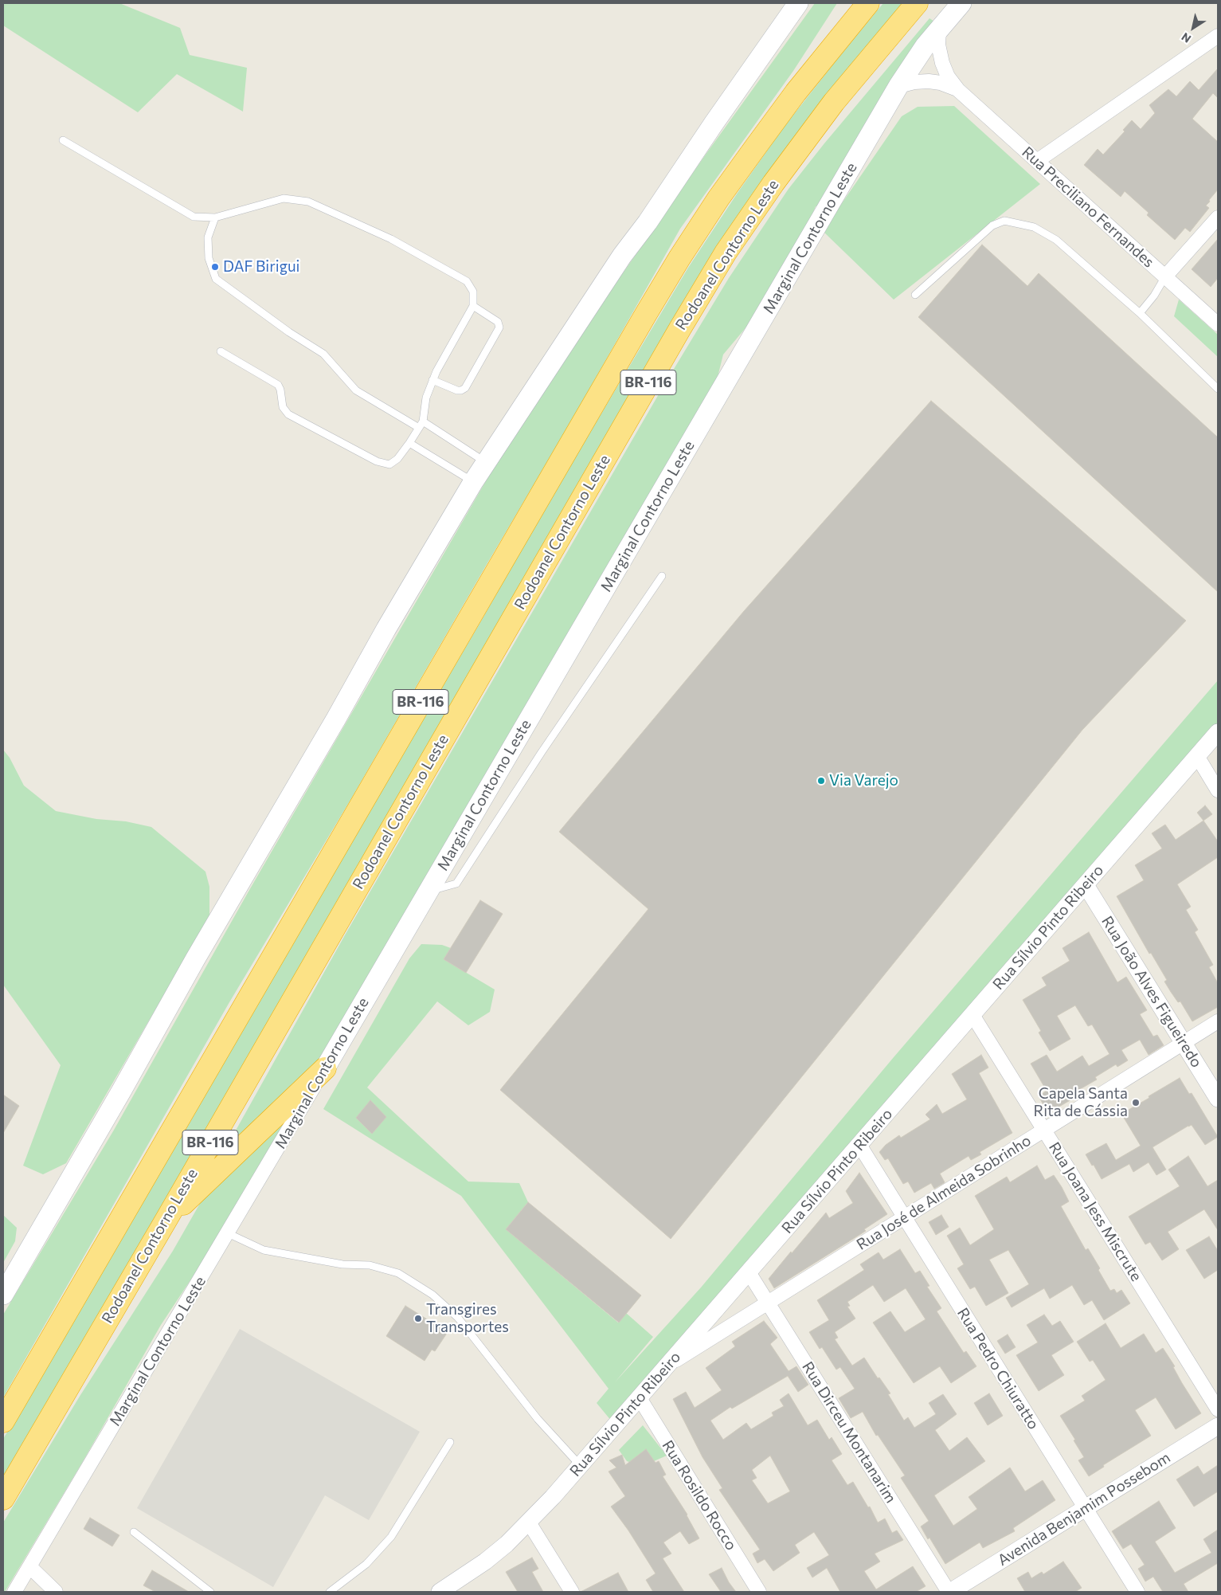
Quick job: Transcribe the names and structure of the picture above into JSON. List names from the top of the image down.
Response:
{
  "streets": {
    "highway": ["Rodoanel Contorno Leste", "BR-116"],
    "main road": ["Marginal Contorno Leste"],
    "street": [
      "Rua Preciliano Fernandes",
      "Rua Sílvio Pinto Ribeiro",
      "Rua João Alves Figueiredo",
      "Rua José de Almeida Sobrinho",
      "Rua Joana Jess Miscrute",
      "Rua Pedro Chiuratto",
      "Rua Dirceu Montanarim",
      "Rua Rosildo Rocco",
      "Avenida Benjamim Possebom"
    ]
  },
  "crossings": [
    ["Rua Preciliano Fernandes", "Marginal Contorno Leste"],
    ["Rua Sílvio Pinto Ribeiro", "Rua João Alves Figueiredo"],
    ["Rua Sílvio Pinto Ribeiro", "Rua José de Almeida Sobrinho"],
    ["Rua Sílvio Pinto Ribeiro", "Rua Joana Jess Miscrute"],
    ["Rua Sílvio Pinto Ribeiro", "Rua Pedro Chiuratto"],
    ["Rua Sílvio Pinto Ribeiro", "Rua Dirceu Montanarim"],
    ["Rua Sílvio Pinto Ribeiro", "Rua Rosildo Rocco"],
    ["Rua João Alves Figueiredo", "Rua José de Almeida Sobrinho"],
    ["Rua José de Almeida Sobrinho", "Rua Joana Jess Miscrute"],
    ["Rua José de Almeida Sobrinho", "Rua Pedro Chiuratto"],
    ["Rua José de Almeida Sobrinho", "Rua Dirceu Montanarim"],
    ["Rua Pedro Chiuratto", "Avenida Benjamim Possebom"],
    ["Rua Dirceu Montanarim", "Avenida Benjamim Possebom"]
  ],
  "places": [
    "DAF Birigui",
    "Via Varejo",
    "Capela Santa Rita de Cássia",
    "Transgires Transportes"
  ],
  "north": "bottom left"
}
